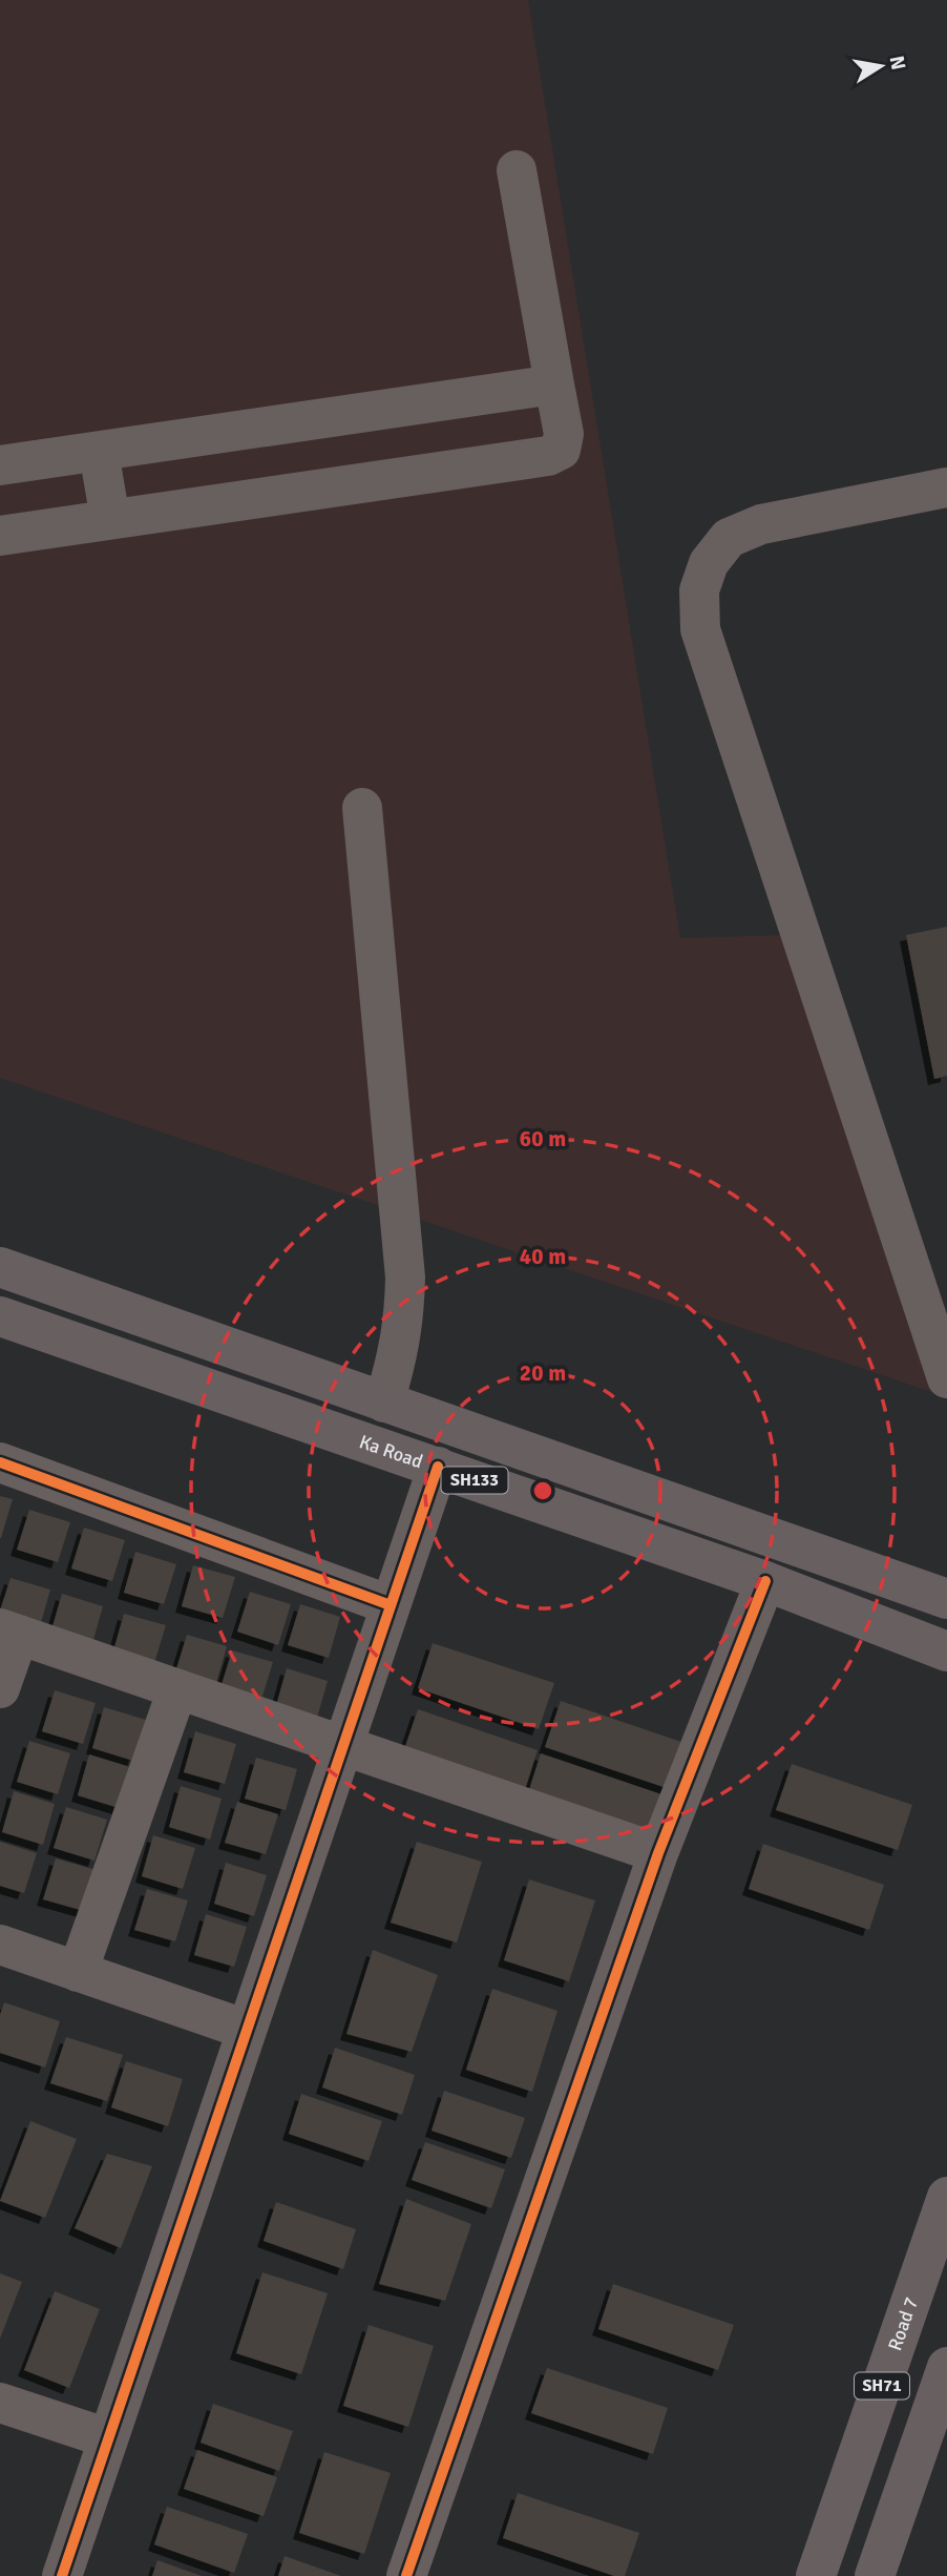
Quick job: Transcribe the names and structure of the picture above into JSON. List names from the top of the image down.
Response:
{
  "streets": {
    "main road": [
      "Ka Road",
      "SH133",
      "Road 7",
      "SH71"
    ]
  },
  "north": "right",
  "rings": ["60 m", "40 m", "20 m"]
}
